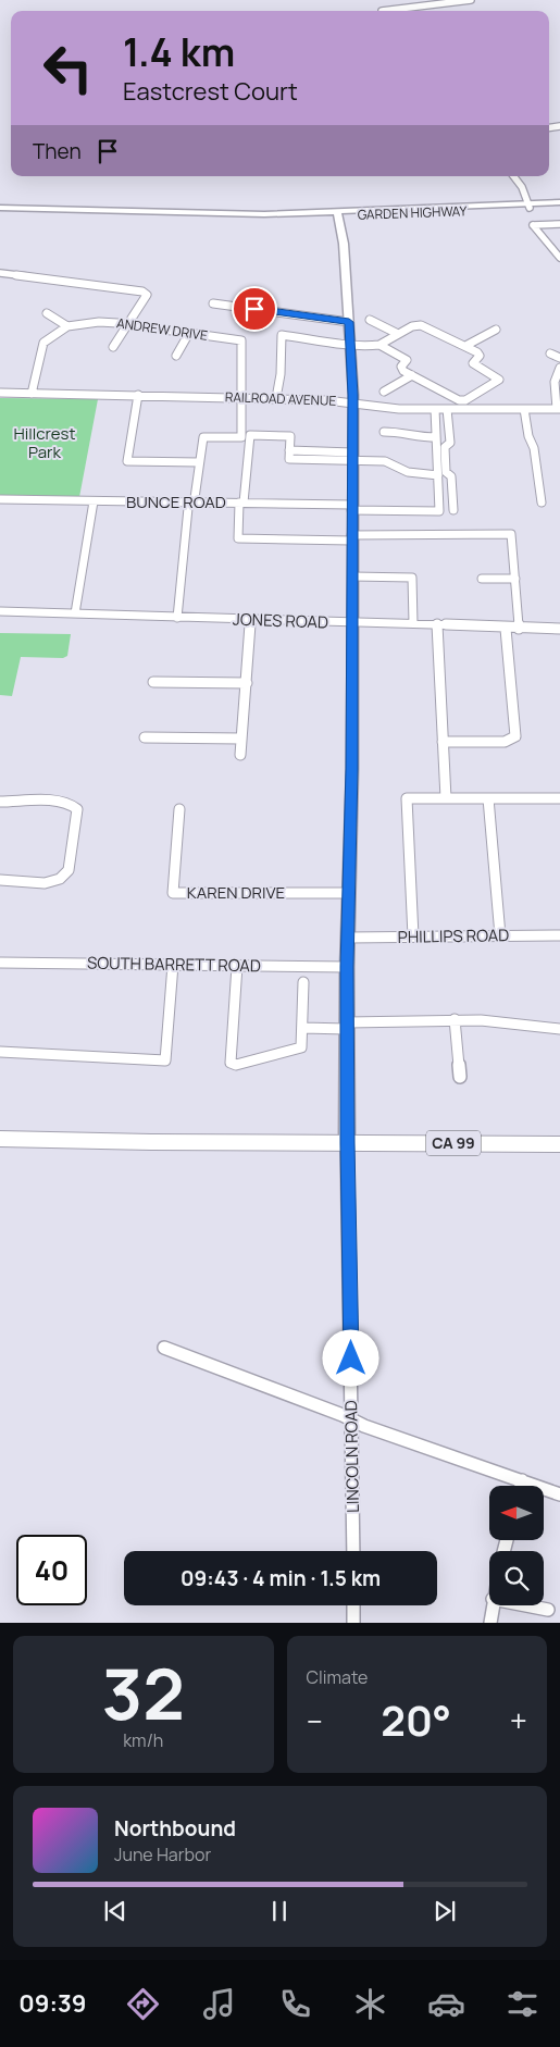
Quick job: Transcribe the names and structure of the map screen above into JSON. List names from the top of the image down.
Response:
{
  "streets": {
    "highway": ["CA 99"],
    "main road": ["GARDEN HIGHWAY", "LINCOLN ROAD"],
    "street": [
      "ANDREW DRIVE",
      "RAILROAD AVENUE",
      "BUNCE ROAD",
      "JONES ROAD",
      "KAREN DRIVE",
      "PHILLIPS ROAD",
      "SOUTH BARRETT ROAD"
    ]
  },
  "crossings": [
    ["GARDEN HIGHWAY", "LINCOLN ROAD"],
    ["ANDREW DRIVE", "RAILROAD AVENUE"],
    ["RAILROAD AVENUE", "LINCOLN ROAD"],
    ["BUNCE ROAD", "LINCOLN ROAD"],
    ["JONES ROAD", "LINCOLN ROAD"],
    ["KAREN DRIVE", "LINCOLN ROAD"],
    ["PHILLIPS ROAD", "LINCOLN ROAD"],
    ["SOUTH BARRETT ROAD", "LINCOLN ROAD"],
    ["CA 99", "LINCOLN ROAD"]
  ],
  "parks": ["Hillcrest Park"],
  "north": "left",
  "page": {
    "turn": ["1.4 km", "Eastcrest Court"],
    "then": "Then",
    "limit": "40",
    "trip": "09:43 · 4 min · 1.5 km",
    "tile": [
      ["32", "km/h"],
      "Climate"
    ],
    "heat": ["−", "20°", "+"],
    "song": ["Northbound", "June Harbor"],
    "tabs": "09:39"
  }
}
